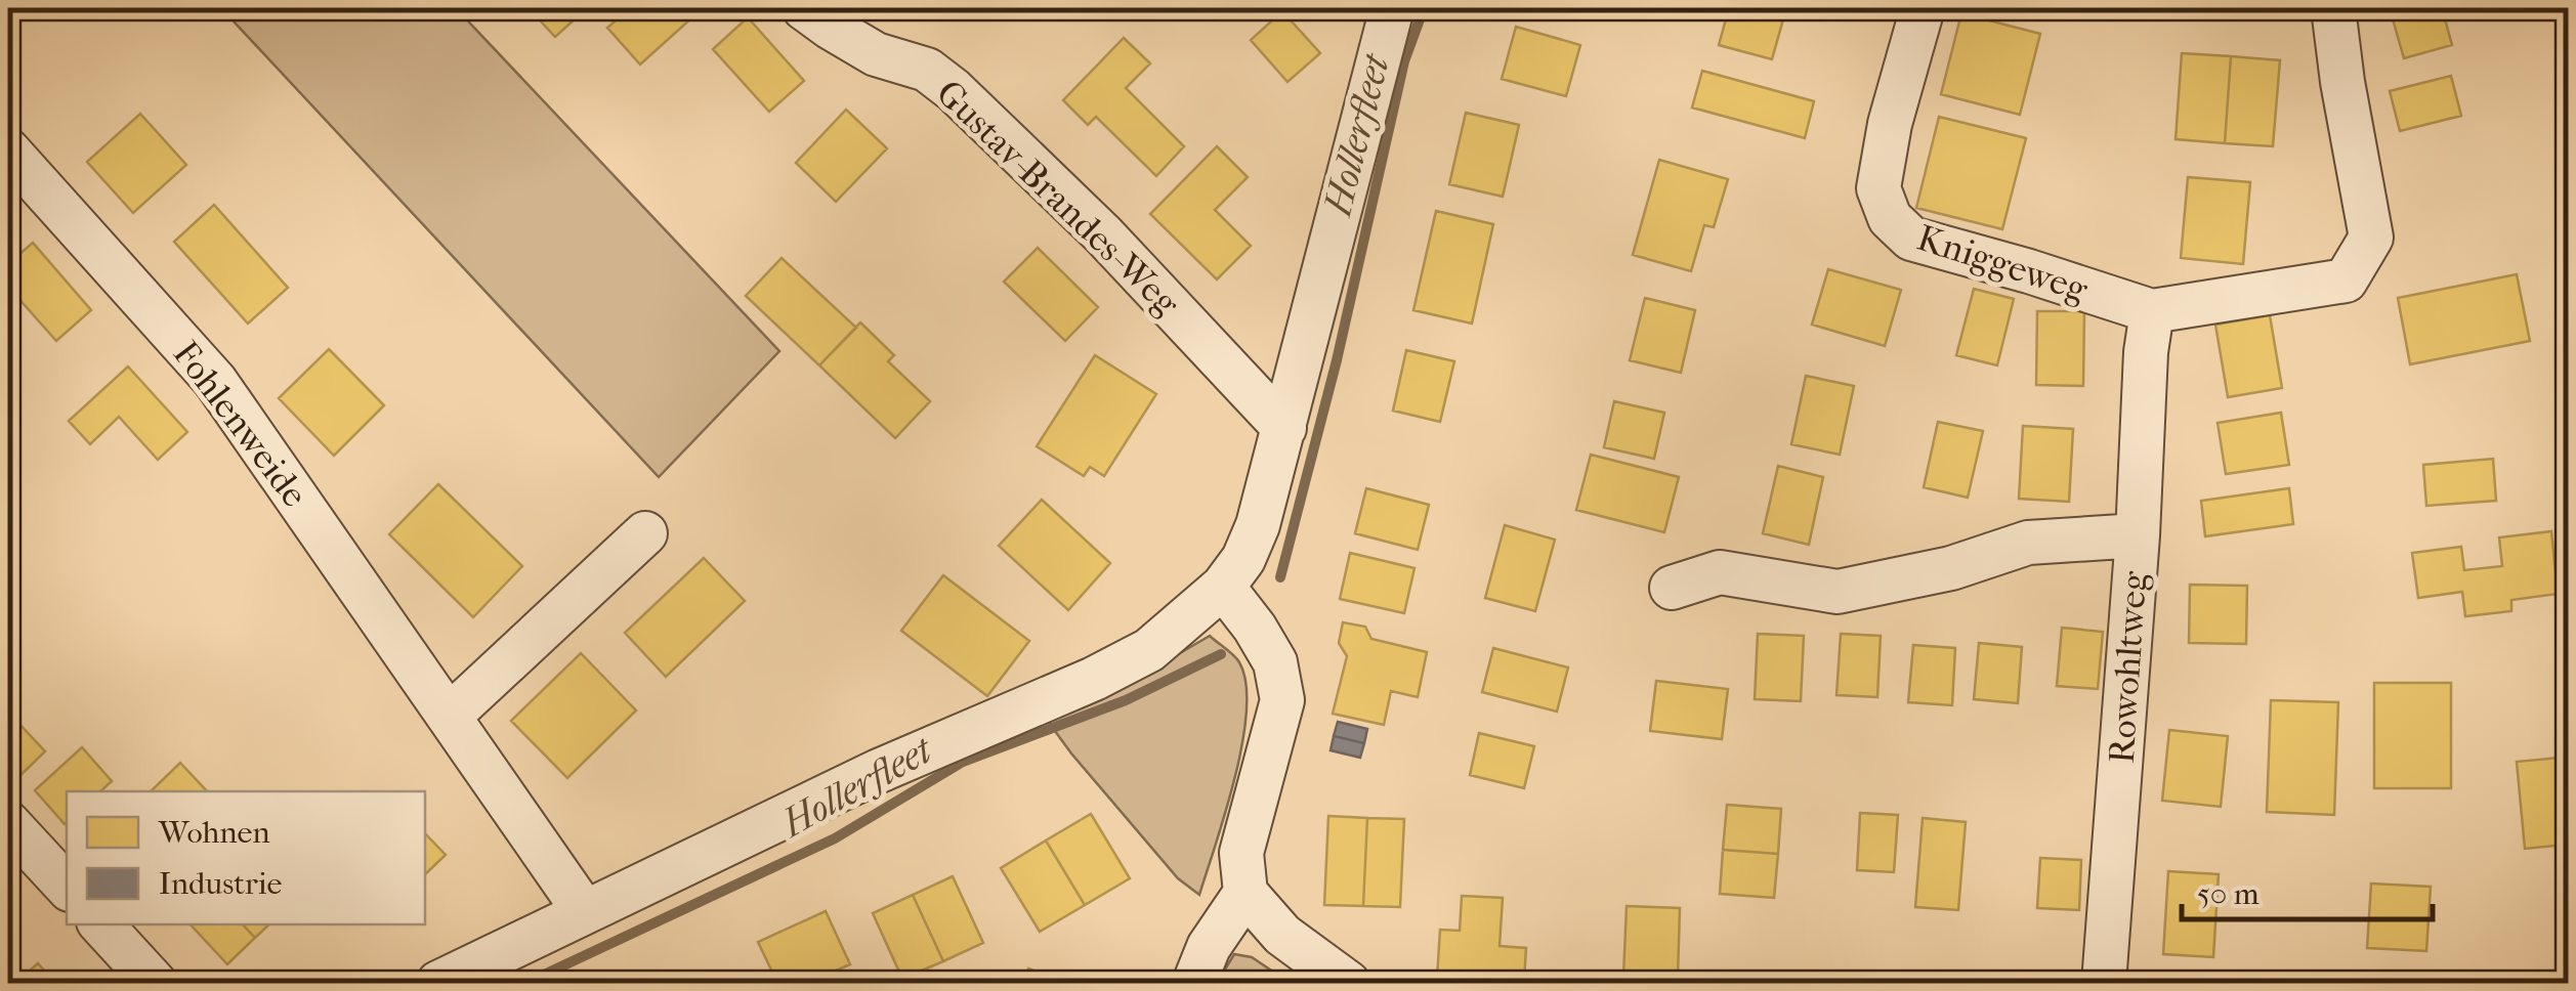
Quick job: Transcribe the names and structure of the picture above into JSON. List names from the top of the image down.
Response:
{
  "streets": {
    "street": [
      "Gustav-Brandes-Weg",
      "Kniggeweg",
      "Fohlenweide",
      "Rowohltweg"
    ]
  },
  "crossings": [
    ["Kniggeweg", "Rowohltweg"]
  ],
  "water": ["Hollerfleet"],
  "legend": ["Wohnen", "Industrie"],
  "scale_bar": "50 m"
}
